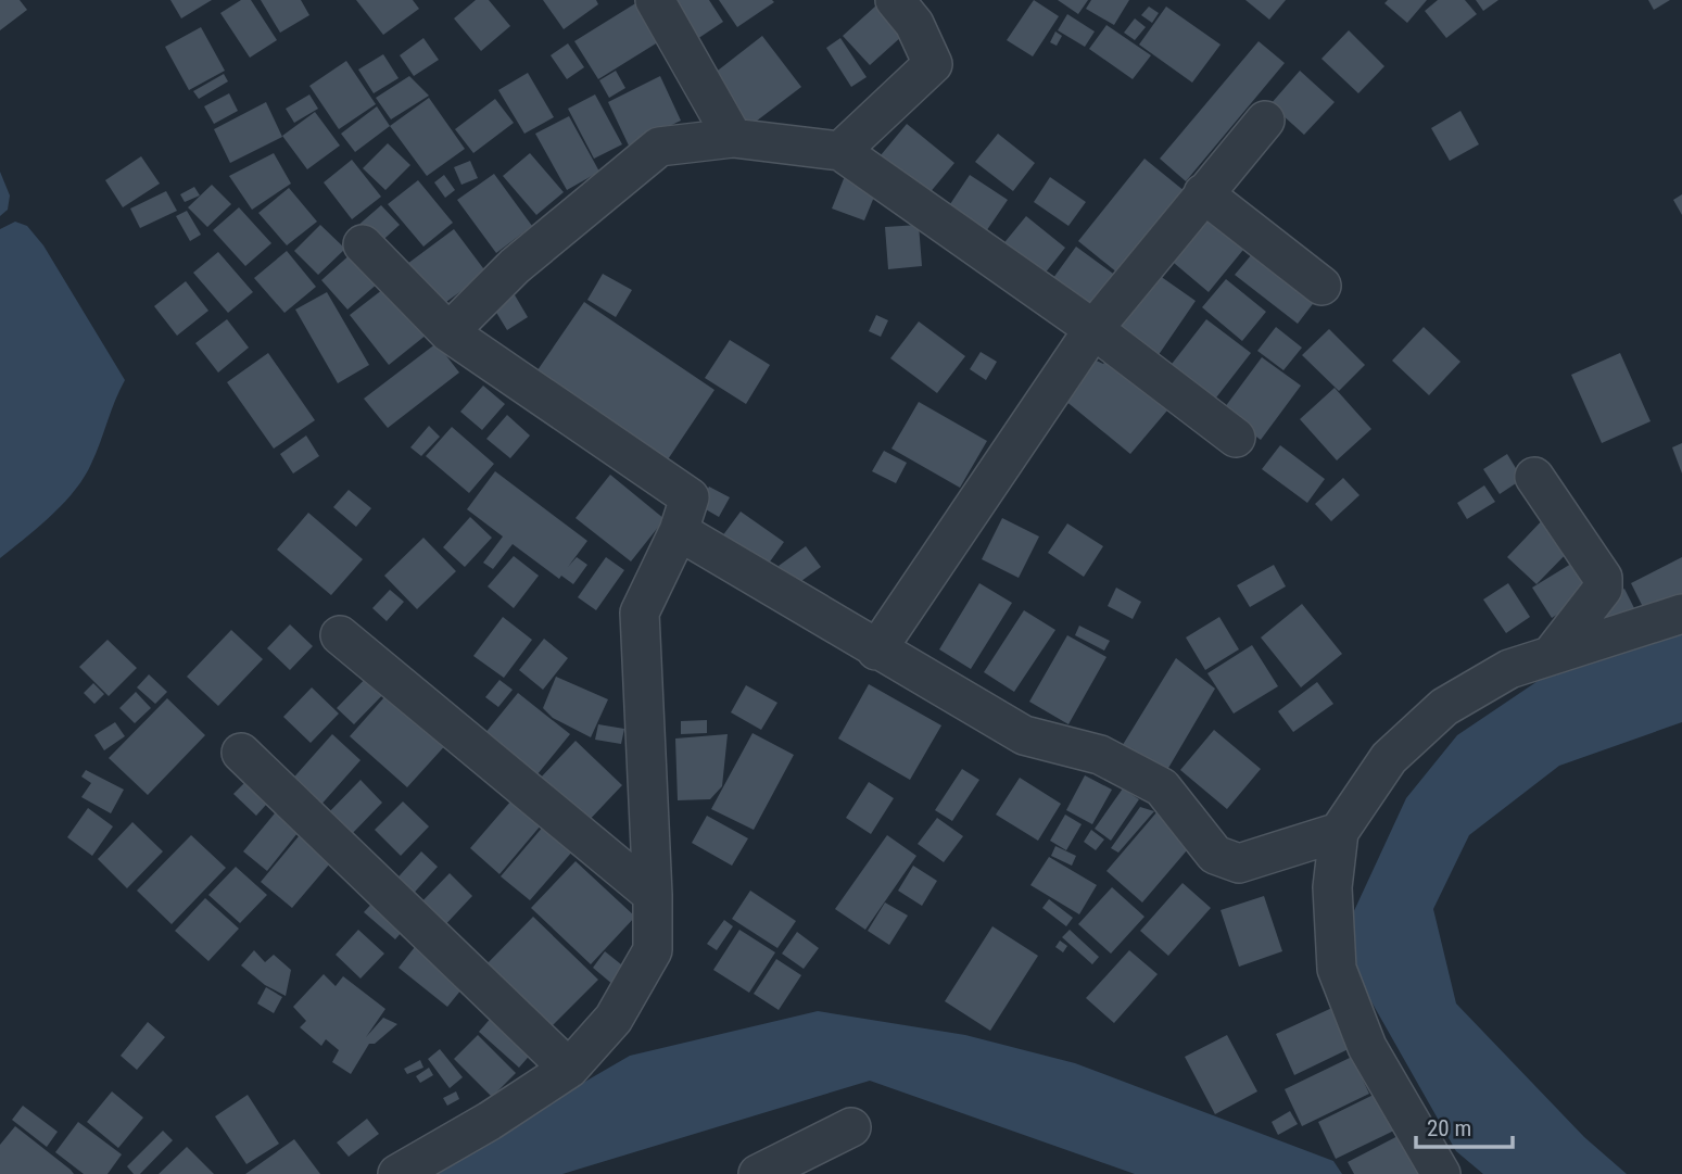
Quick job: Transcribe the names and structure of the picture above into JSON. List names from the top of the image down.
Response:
{
  "scale_bar": "20 m"
}
